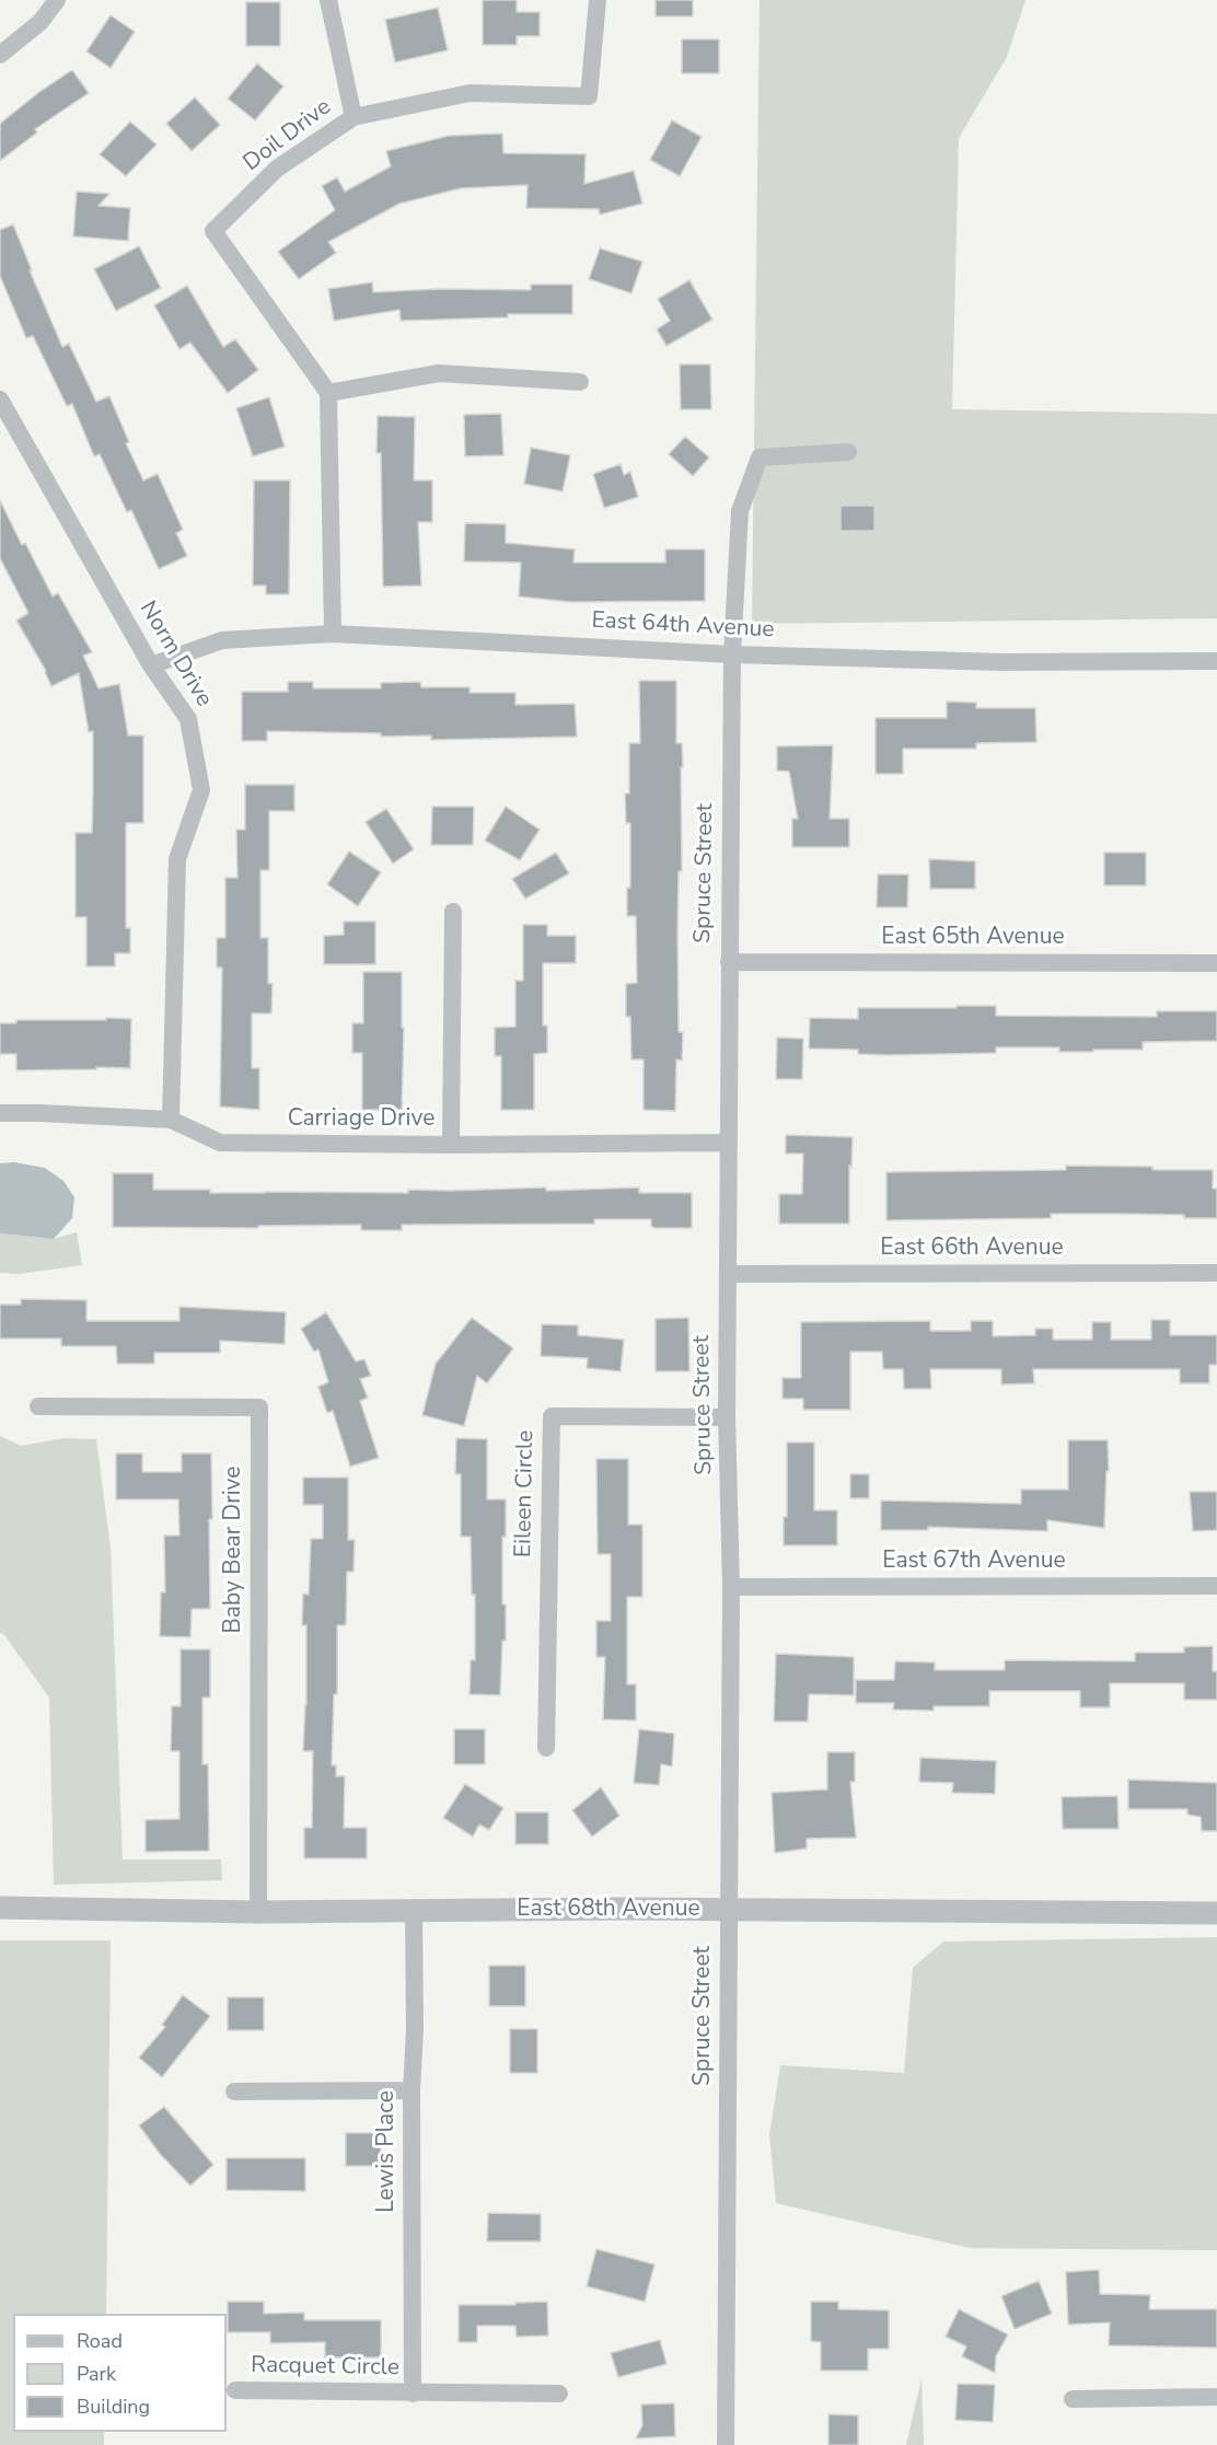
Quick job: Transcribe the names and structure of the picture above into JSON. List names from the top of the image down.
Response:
{
  "streets": {
    "street": [
      "Doil Drive",
      "East 64th Avenue",
      "Norm Drive",
      "Spruce Street",
      "East 65th Avenue",
      "Carriage Drive",
      "East 66th Avenue",
      "Eileen Circle",
      "Baby Bear Drive",
      "East 67th Avenue",
      "East 68th Avenue",
      "Lewis Place",
      "Racquet Circle"
    ]
  },
  "crossings": [
    ["East 64th Avenue", "Norm Drive"],
    ["East 64th Avenue", "Spruce Street"],
    ["Norm Drive", "Carriage Drive"],
    ["Spruce Street", "East 65th Avenue"],
    ["Spruce Street", "Carriage Drive"],
    ["Spruce Street", "East 66th Avenue"],
    ["Spruce Street", "Eileen Circle"],
    ["Spruce Street", "East 67th Avenue"],
    ["Spruce Street", "East 68th Avenue"],
    ["Baby Bear Drive", "East 68th Avenue"],
    ["East 68th Avenue", "Lewis Place"],
    ["Lewis Place", "Racquet Circle"]
  ],
  "legend": ["Road", "Park", "Building"]
}
